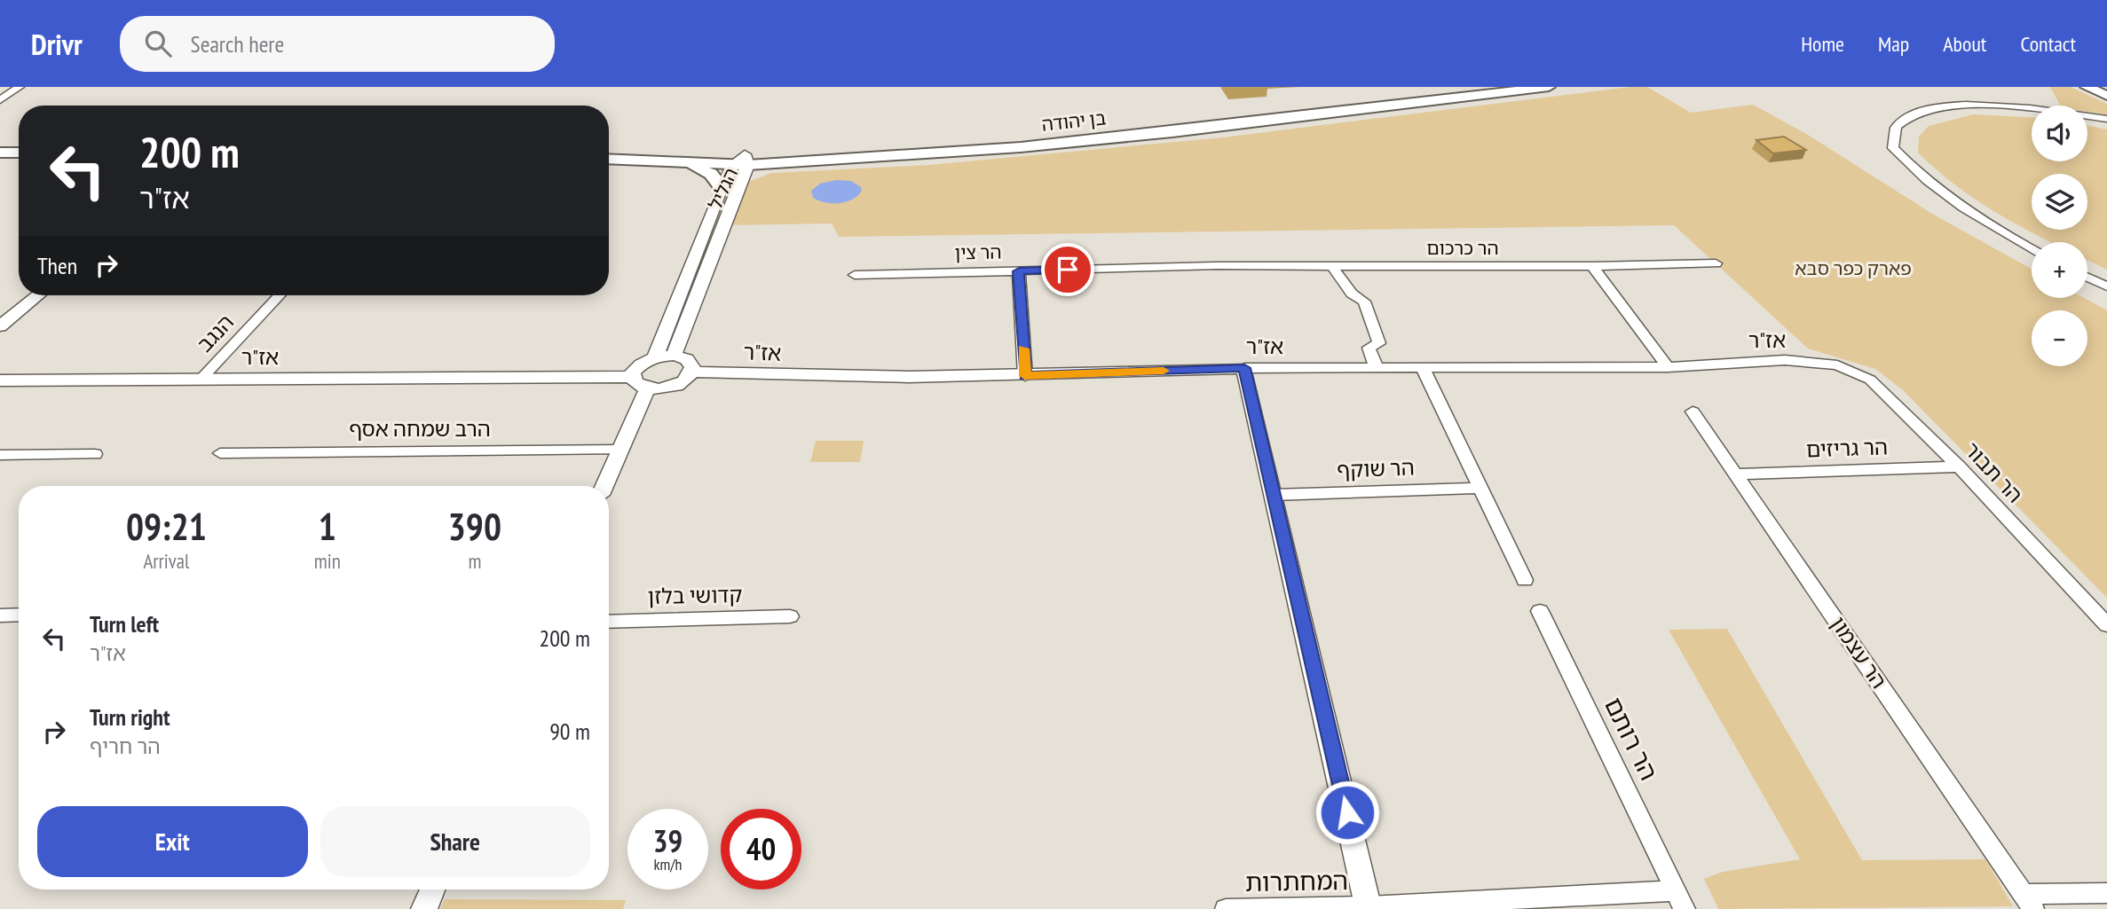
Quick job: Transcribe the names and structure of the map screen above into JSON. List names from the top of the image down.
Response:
{
  "streets": {
    "main road": ["בן יהודה"],
    "street": [
      "הגליל",
      "הר כרכום",
      "הר צין",
      "הנגב",
      "אז\"ר",
      "הרב שמחה אסף",
      "הר גריזים",
      "הר שוקף",
      "הר תבור",
      "קדושי בלזן",
      "הר עצמון",
      "הר רותם",
      "המחתרות"
    ]
  },
  "crossings": [
    ["בן יהודה", "הגליל"],
    ["הר כרכום", "הר צין"],
    ["הנגב", "אז\"ר"],
    ["אז\"ר", "הר תבור"],
    ["הר גריזים", "הר תבור"],
    ["הר גריזים", "הר עצמון"],
    ["הר רותם", "המחתרות"]
  ],
  "parks": ["פארק כפר סבא"],
  "page": {
    "header": "Drivr",
    "search": "Search here",
    "nav": [
      "Home",
      "Map",
      "About",
      "Contact"
    ],
    "map_buttons": ["+", "−"],
    "turn": ["200 m", "אז\"ר"],
    "then": "Then",
    "eta": [
      "09:21",
      "Arrival",
      "1",
      "min",
      "390",
      "m"
    ],
    "list": [
      {
        "name": "Turn left",
        "note": "אז\"ר",
        "value": "200 m"
      },
      {
        "name": "Turn right",
        "note": "הר חריף",
        "value": "90 m"
      }
    ],
    "buttons": ["Exit", "Share"],
    "speed": "39 km/h",
    "limit": "40"
  }
}
